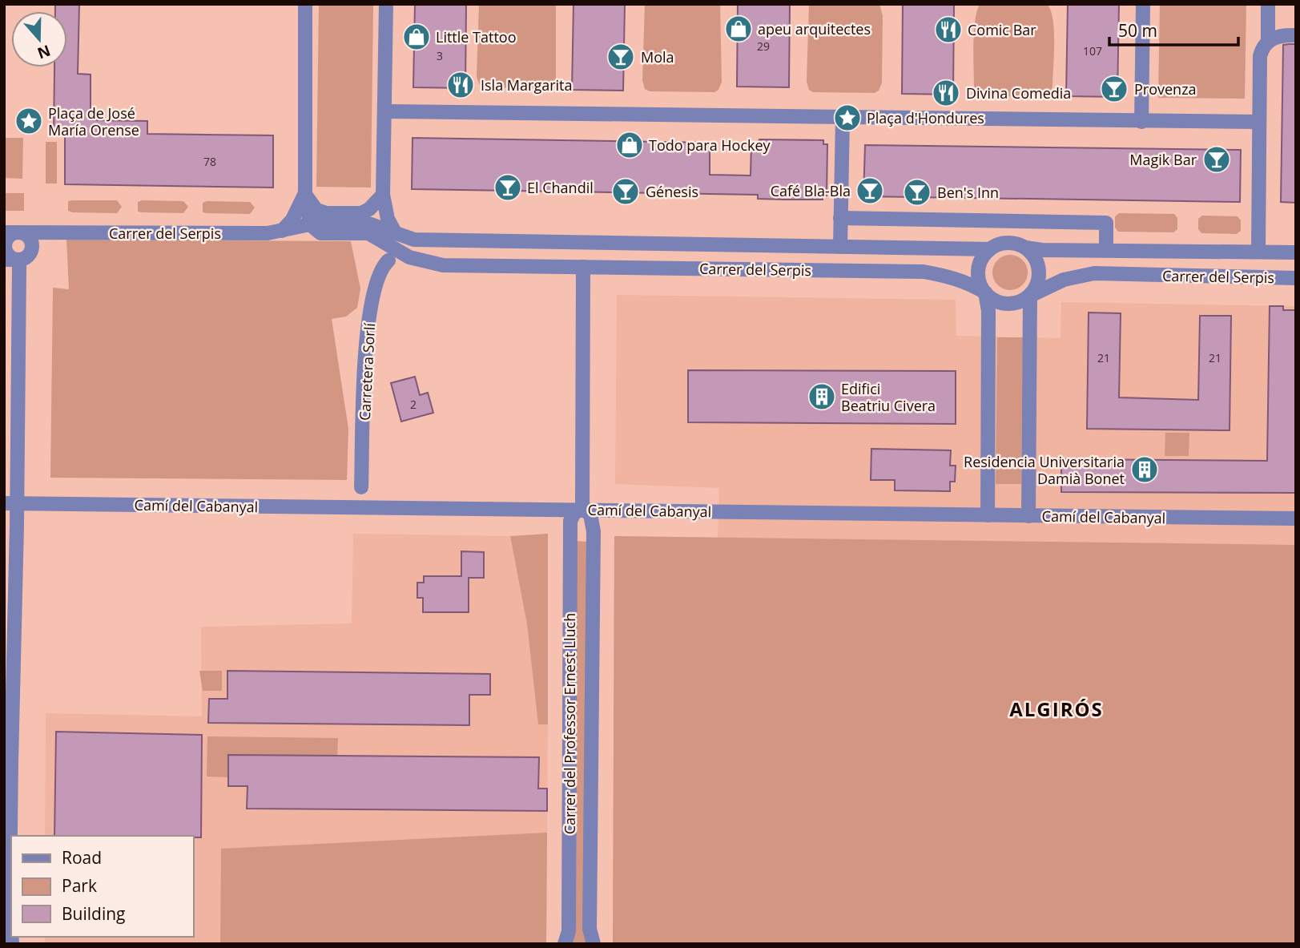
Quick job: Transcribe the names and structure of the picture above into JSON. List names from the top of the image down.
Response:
{
  "streets": {
    "street": [
      "Carrer del Serpis",
      "Carretera Sorlí",
      "Camí del Cabanyal",
      "Carrer del Professor Ernest Lluch"
    ]
  },
  "crossings": [
    ["Carrer del Serpis", "Carrer del Professor Ernest Lluch"],
    ["Camí del Cabanyal", "Carrer del Professor Ernest Lluch"]
  ],
  "districts": ["ALGIRÓS"],
  "places": {
    "shop": ["apeu arquitectes", "Little Tattoo", "Todo para Hockey"],
    "restaurant": ["Comic Bar", "Isla Margarita", "Divina Comedia"],
    "bar": [
      "Mola",
      "Provenza",
      "Magik Bar",
      "El Chandil",
      "Café Bla-Bla",
      "Génesis",
      "Ben's Inn"
    ],
    "place": ["Plaça d'Hondures", "Plaça de José María Orense"],
    "building": ["Edifici Beatriu Civera", "Residencia Universitaria Damià Bonet"]
  },
  "house_numbers": [
    "29",
    "107",
    "3",
    "78",
    "21",
    "21",
    "2"
  ],
  "legend": ["Road", "Park", "Building"],
  "scale_bar": "50 m",
  "north": "bottom"
}
